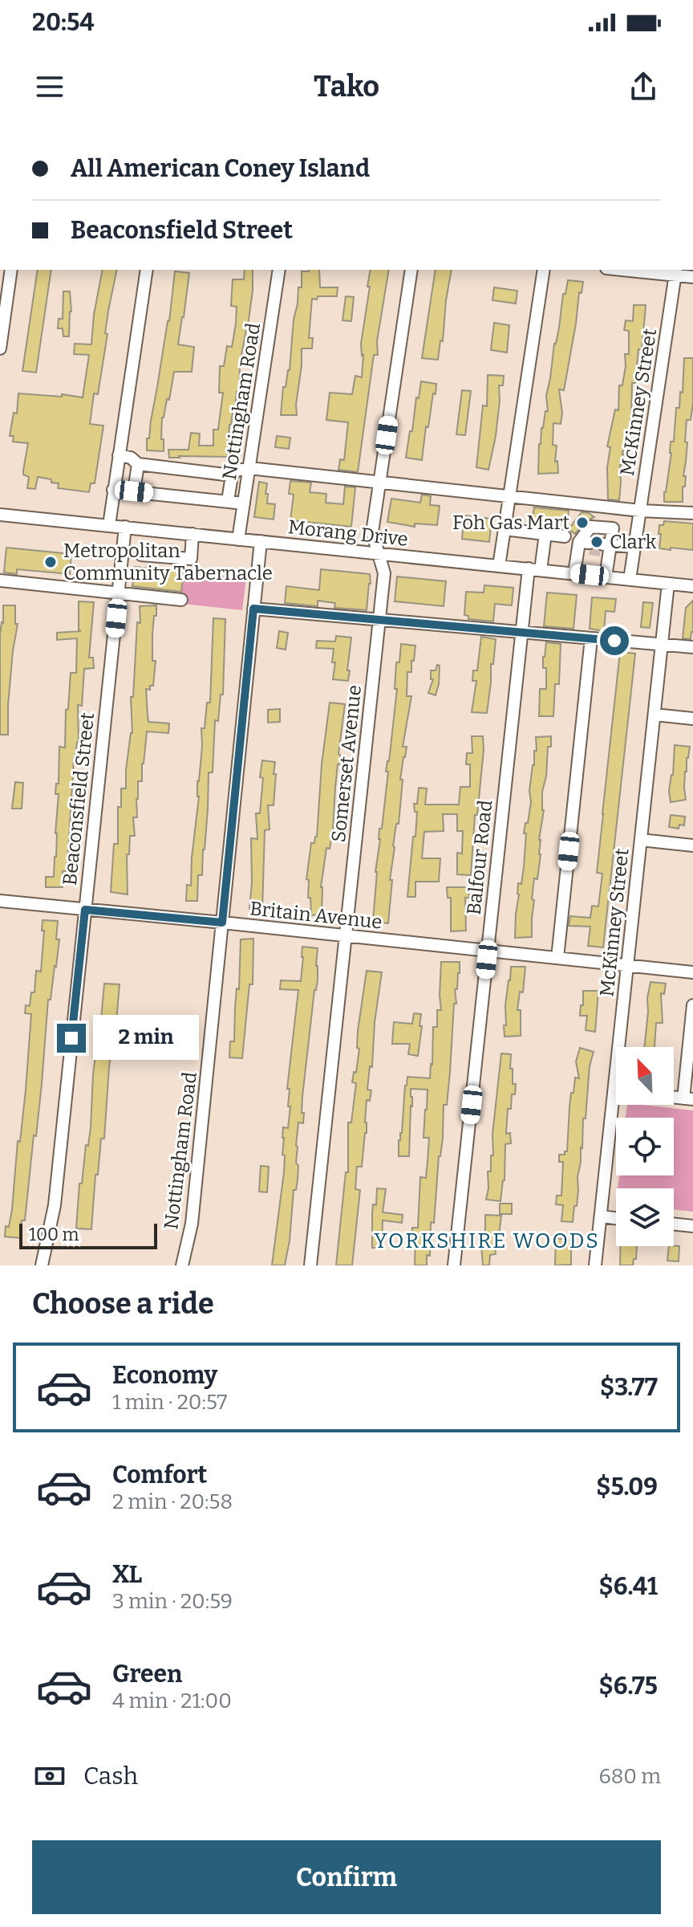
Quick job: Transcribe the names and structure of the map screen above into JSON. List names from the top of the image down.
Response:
{
  "streets": {
    "street": [
      "Nottingham Road",
      "McKinney Street",
      "Morang Drive",
      "Somerset Avenue",
      "Beaconsfield Street",
      "Balfour Road",
      "Britain Avenue"
    ]
  },
  "crossings": [
    ["Nottingham Road", "Morang Drive"],
    ["Nottingham Road", "Britain Avenue"],
    ["McKinney Street", "Morang Drive"],
    ["McKinney Street", "Britain Avenue"],
    ["Morang Drive", "Somerset Avenue"],
    ["Morang Drive", "Beaconsfield Street"],
    ["Morang Drive", "Balfour Road"],
    ["Somerset Avenue", "Britain Avenue"],
    ["Beaconsfield Street", "Britain Avenue"],
    ["Balfour Road", "Britain Avenue"]
  ],
  "districts": ["YORKSHIRE WOODS"],
  "places": ["Foh Gas Mart", "Clark", "Metropolitan Community Tabernacle"],
  "scale_bar": "100 m",
  "north": "top left",
  "page": {
    "status": "20:54",
    "header": "Tako",
    "banner": ["All American Coney Island", "Beaconsfield Street"],
    "bubble": "2 min",
    "scale": "100 m",
    "heading": "Choose a ride",
    "list": [
      {
        "name": "Economy",
        "note": "1 min · 20:57",
        "value": "$3.77"
      },
      {
        "name": "Comfort",
        "note": "2 min · 20:58",
        "value": "$5.09"
      },
      {
        "name": "XL",
        "note": "3 min · 20:59",
        "value": "$6.41"
      },
      {
        "name": "Green",
        "note": "4 min · 21:00",
        "value": "$6.75"
      }
    ],
    "pay": ["Cash", "680 m"],
    "buttons": "Confirm"
  }
}
